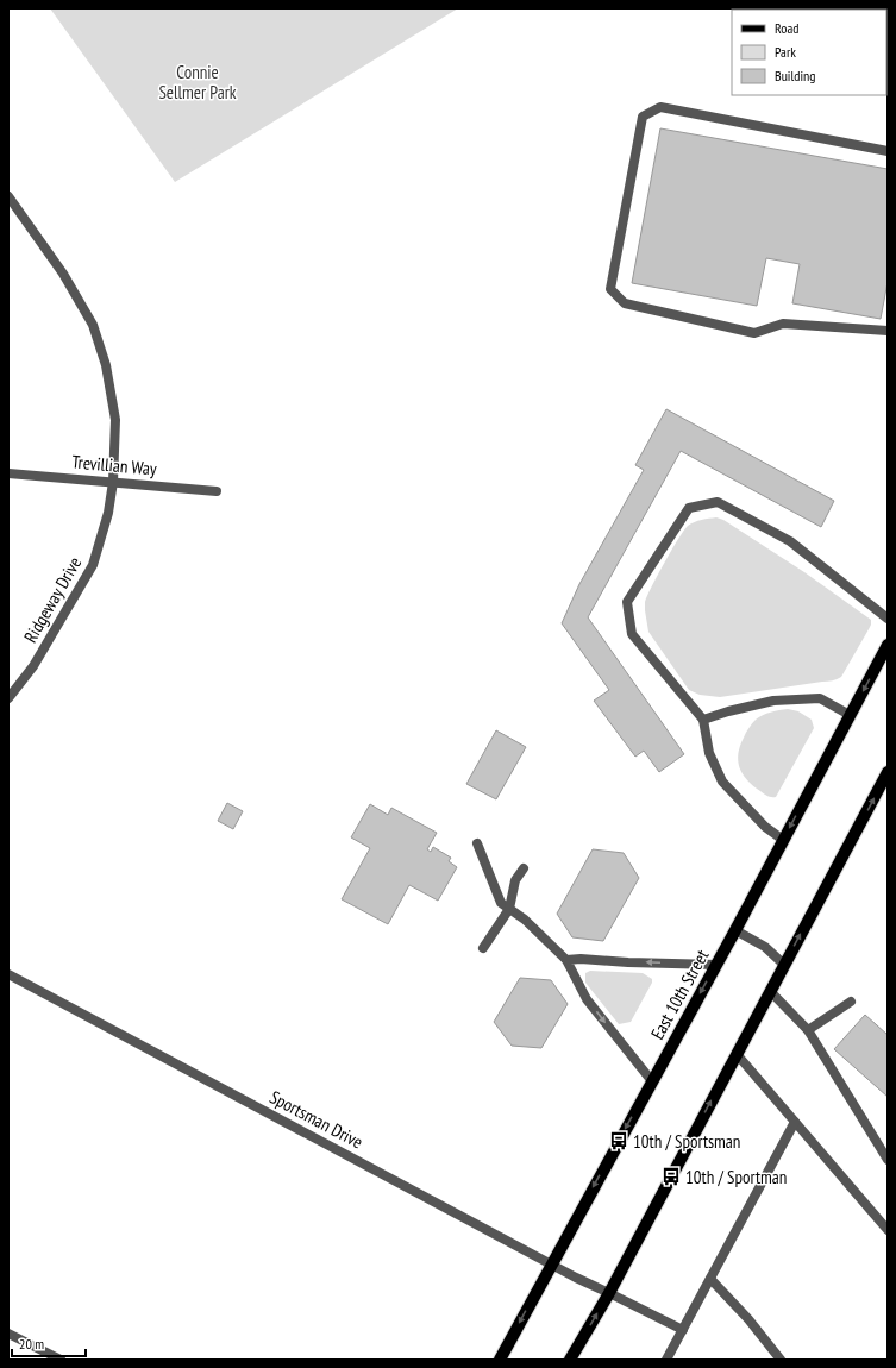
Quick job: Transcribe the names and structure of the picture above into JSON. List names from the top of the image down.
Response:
{
  "streets": {
    "main road": ["East 10th Street"],
    "street": ["Trevillian Way", "Ridgeway Drive", "Sportsman Drive"]
  },
  "crossings": [
    ["Trevillian Way", "Ridgeway Drive"],
    ["East 10th Street", "Sportsman Drive"]
  ],
  "parks": ["Connie Sellmer Park"],
  "places": {
    "bus stop": ["10th / Sportsman", "10th / Sportman"]
  },
  "legend": ["Road", "Park", "Building"],
  "scale_bar": "20 m"
}
